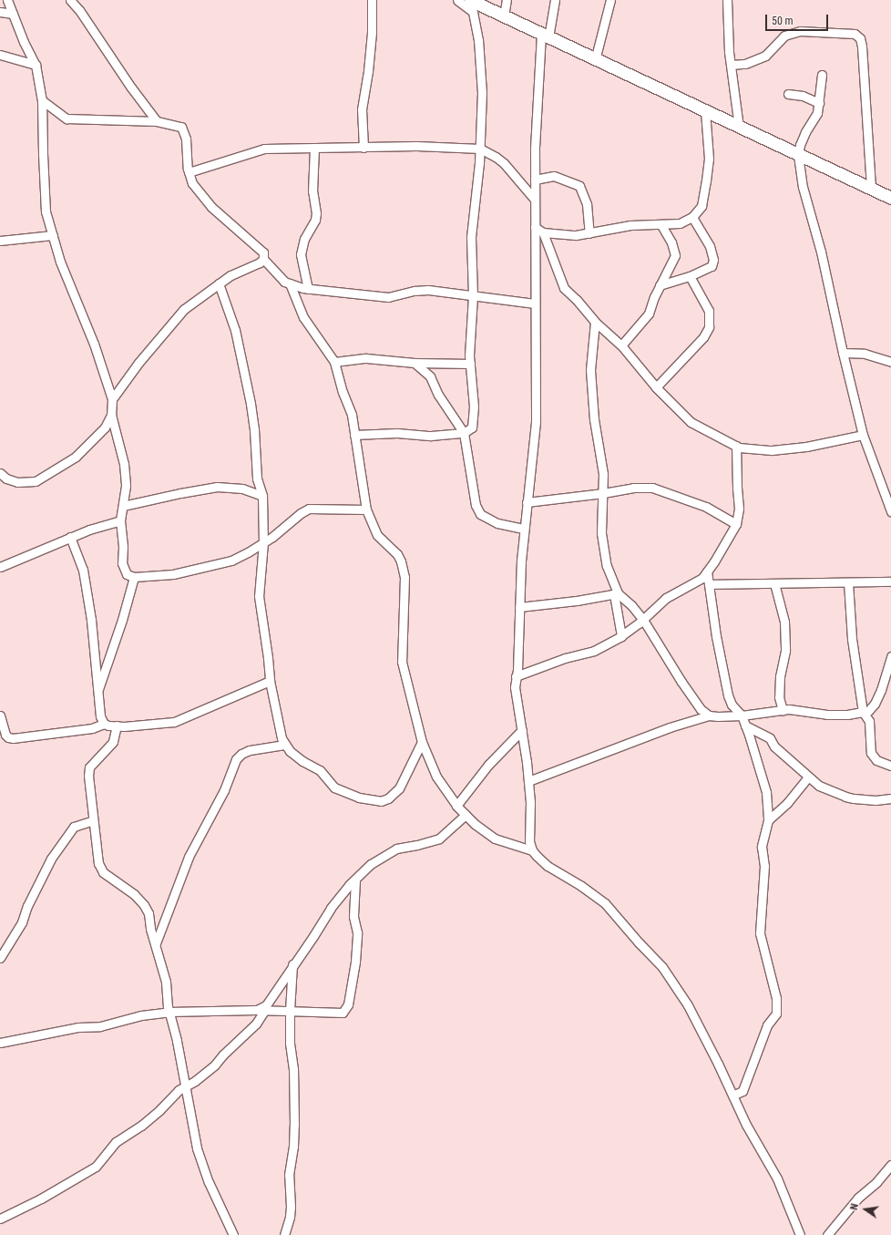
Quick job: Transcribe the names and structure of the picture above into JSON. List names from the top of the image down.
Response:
{
  "scale_bar": "50 m",
  "north": "left"
}
